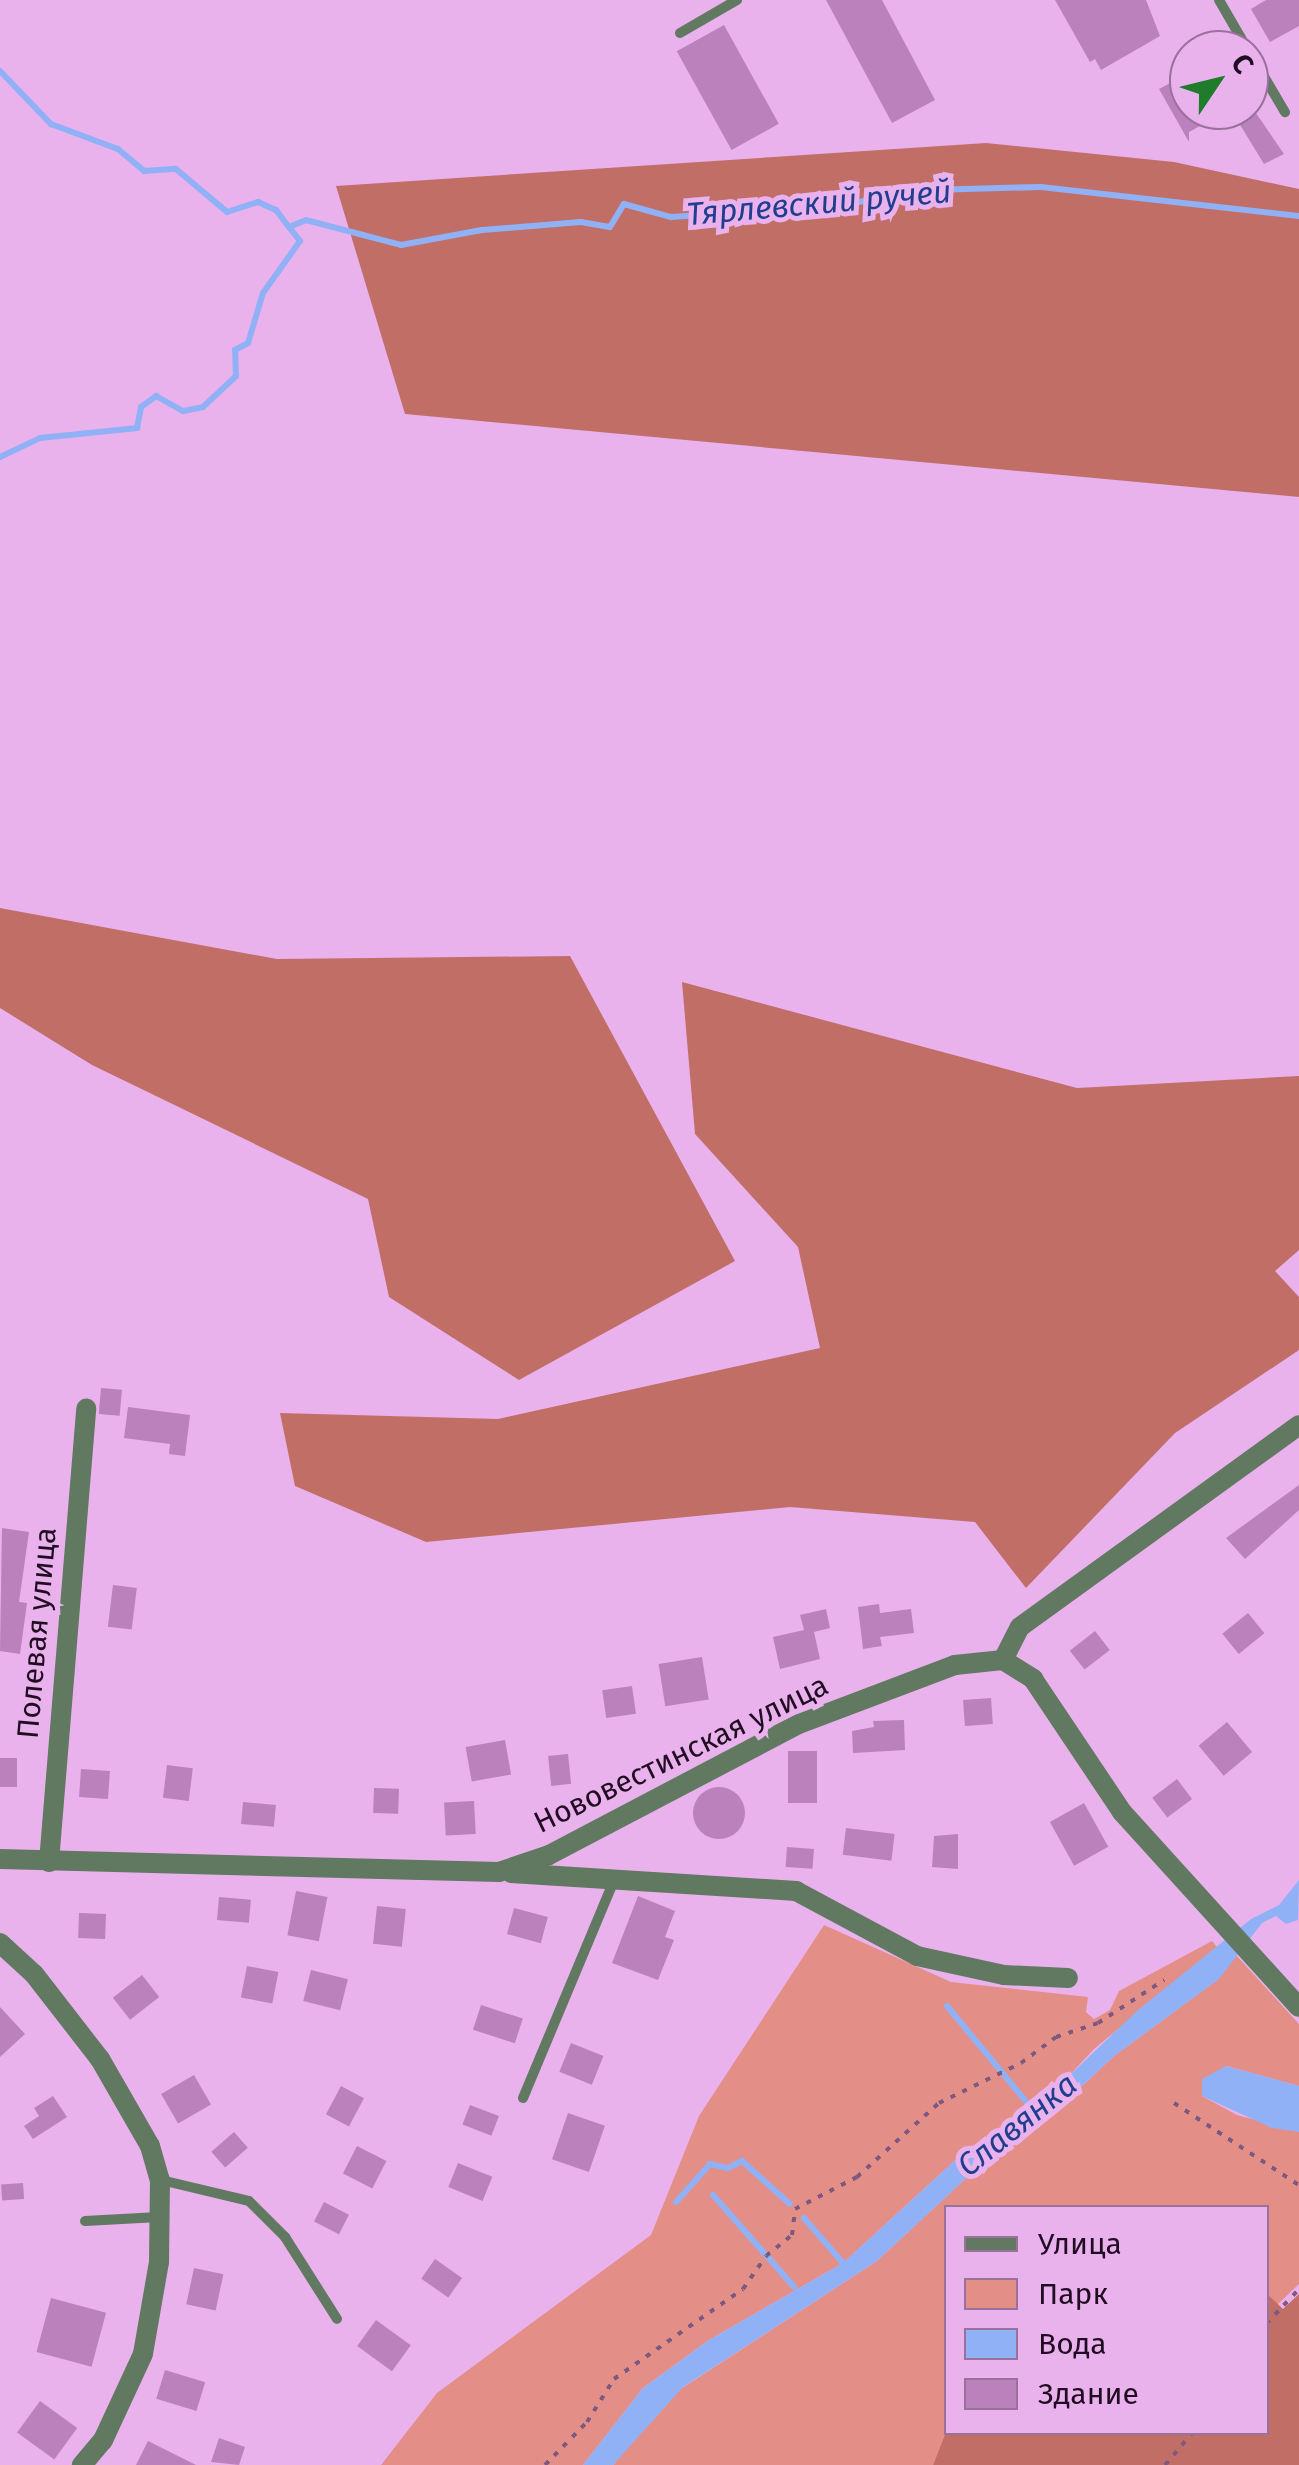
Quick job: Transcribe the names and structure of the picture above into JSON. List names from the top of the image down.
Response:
{
  "streets": {
    "street": ["Полевая улица", "Нововестинская улица"]
  },
  "crossings": [
    ["Полевая улица", "Нововестинская улица"]
  ],
  "water": ["Тярлевский ручей", "Славянка"],
  "legend": [
    "Улица",
    "Парк",
    "Вода",
    "Здание"
  ],
  "north": "top right"
}
